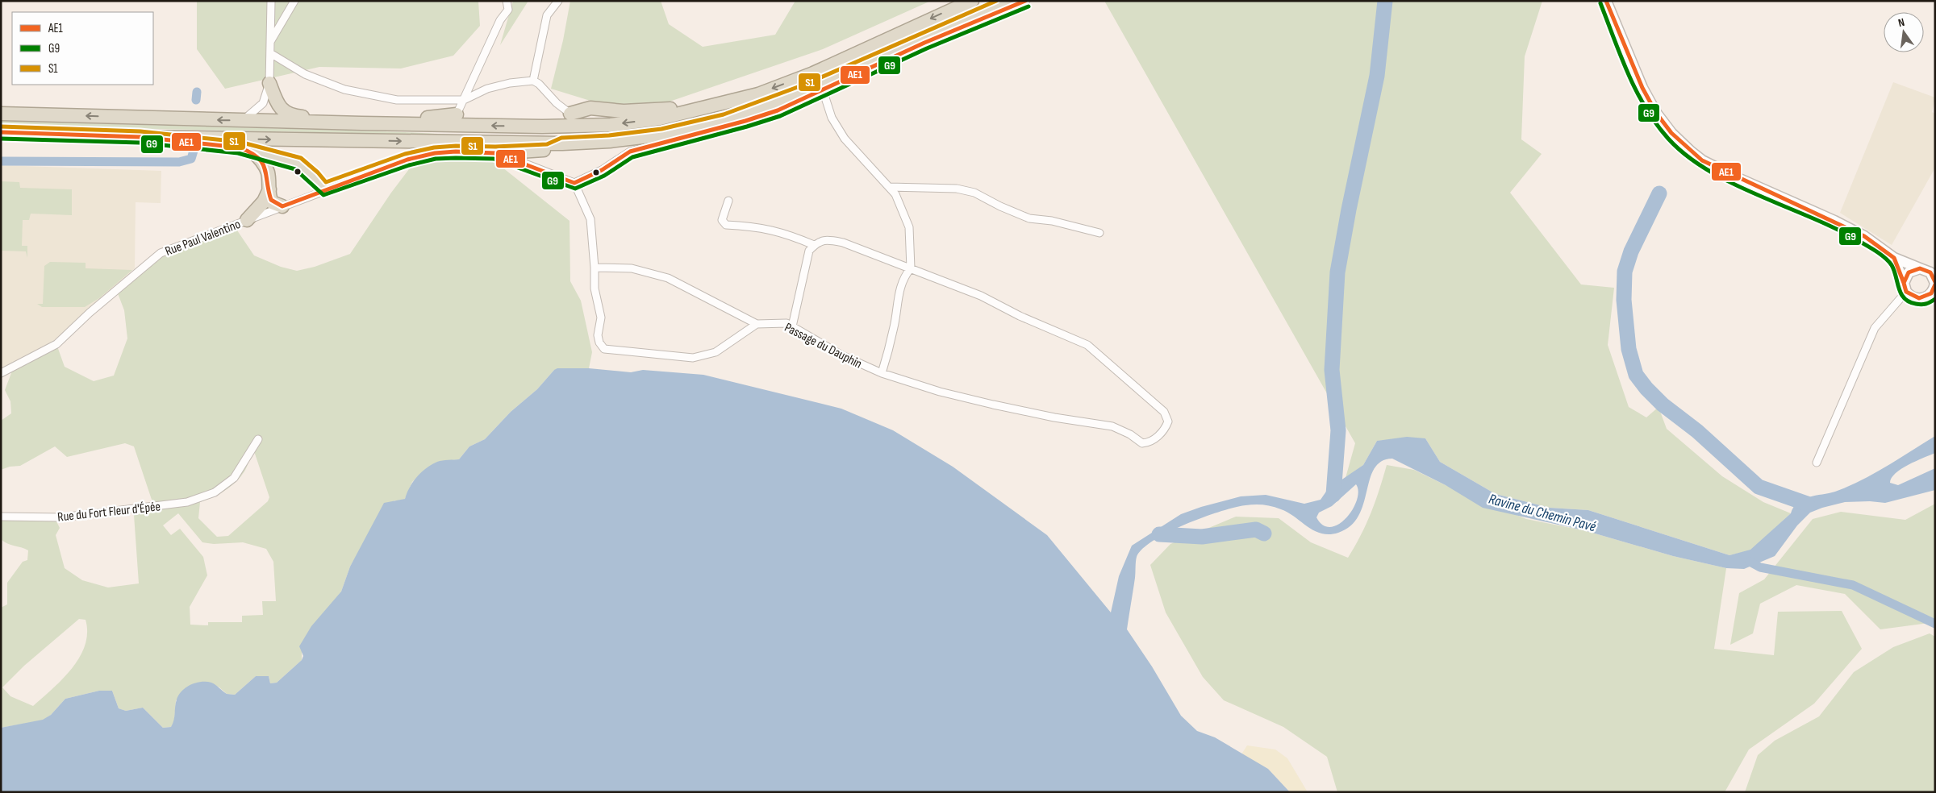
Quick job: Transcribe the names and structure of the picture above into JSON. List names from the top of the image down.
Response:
{
  "streets": {
    "street": ["Rue Paul Valentino", "Passage du Dauphin", "Rue du Fort Fleur d'Épée"]
  },
  "water": ["Ravine du Chemin Pavé"],
  "lines": ["transit line AE1", "transit line S1", "transit line G9"],
  "legend": ["AE1", "G9", "S1"],
  "north": "top"
}
